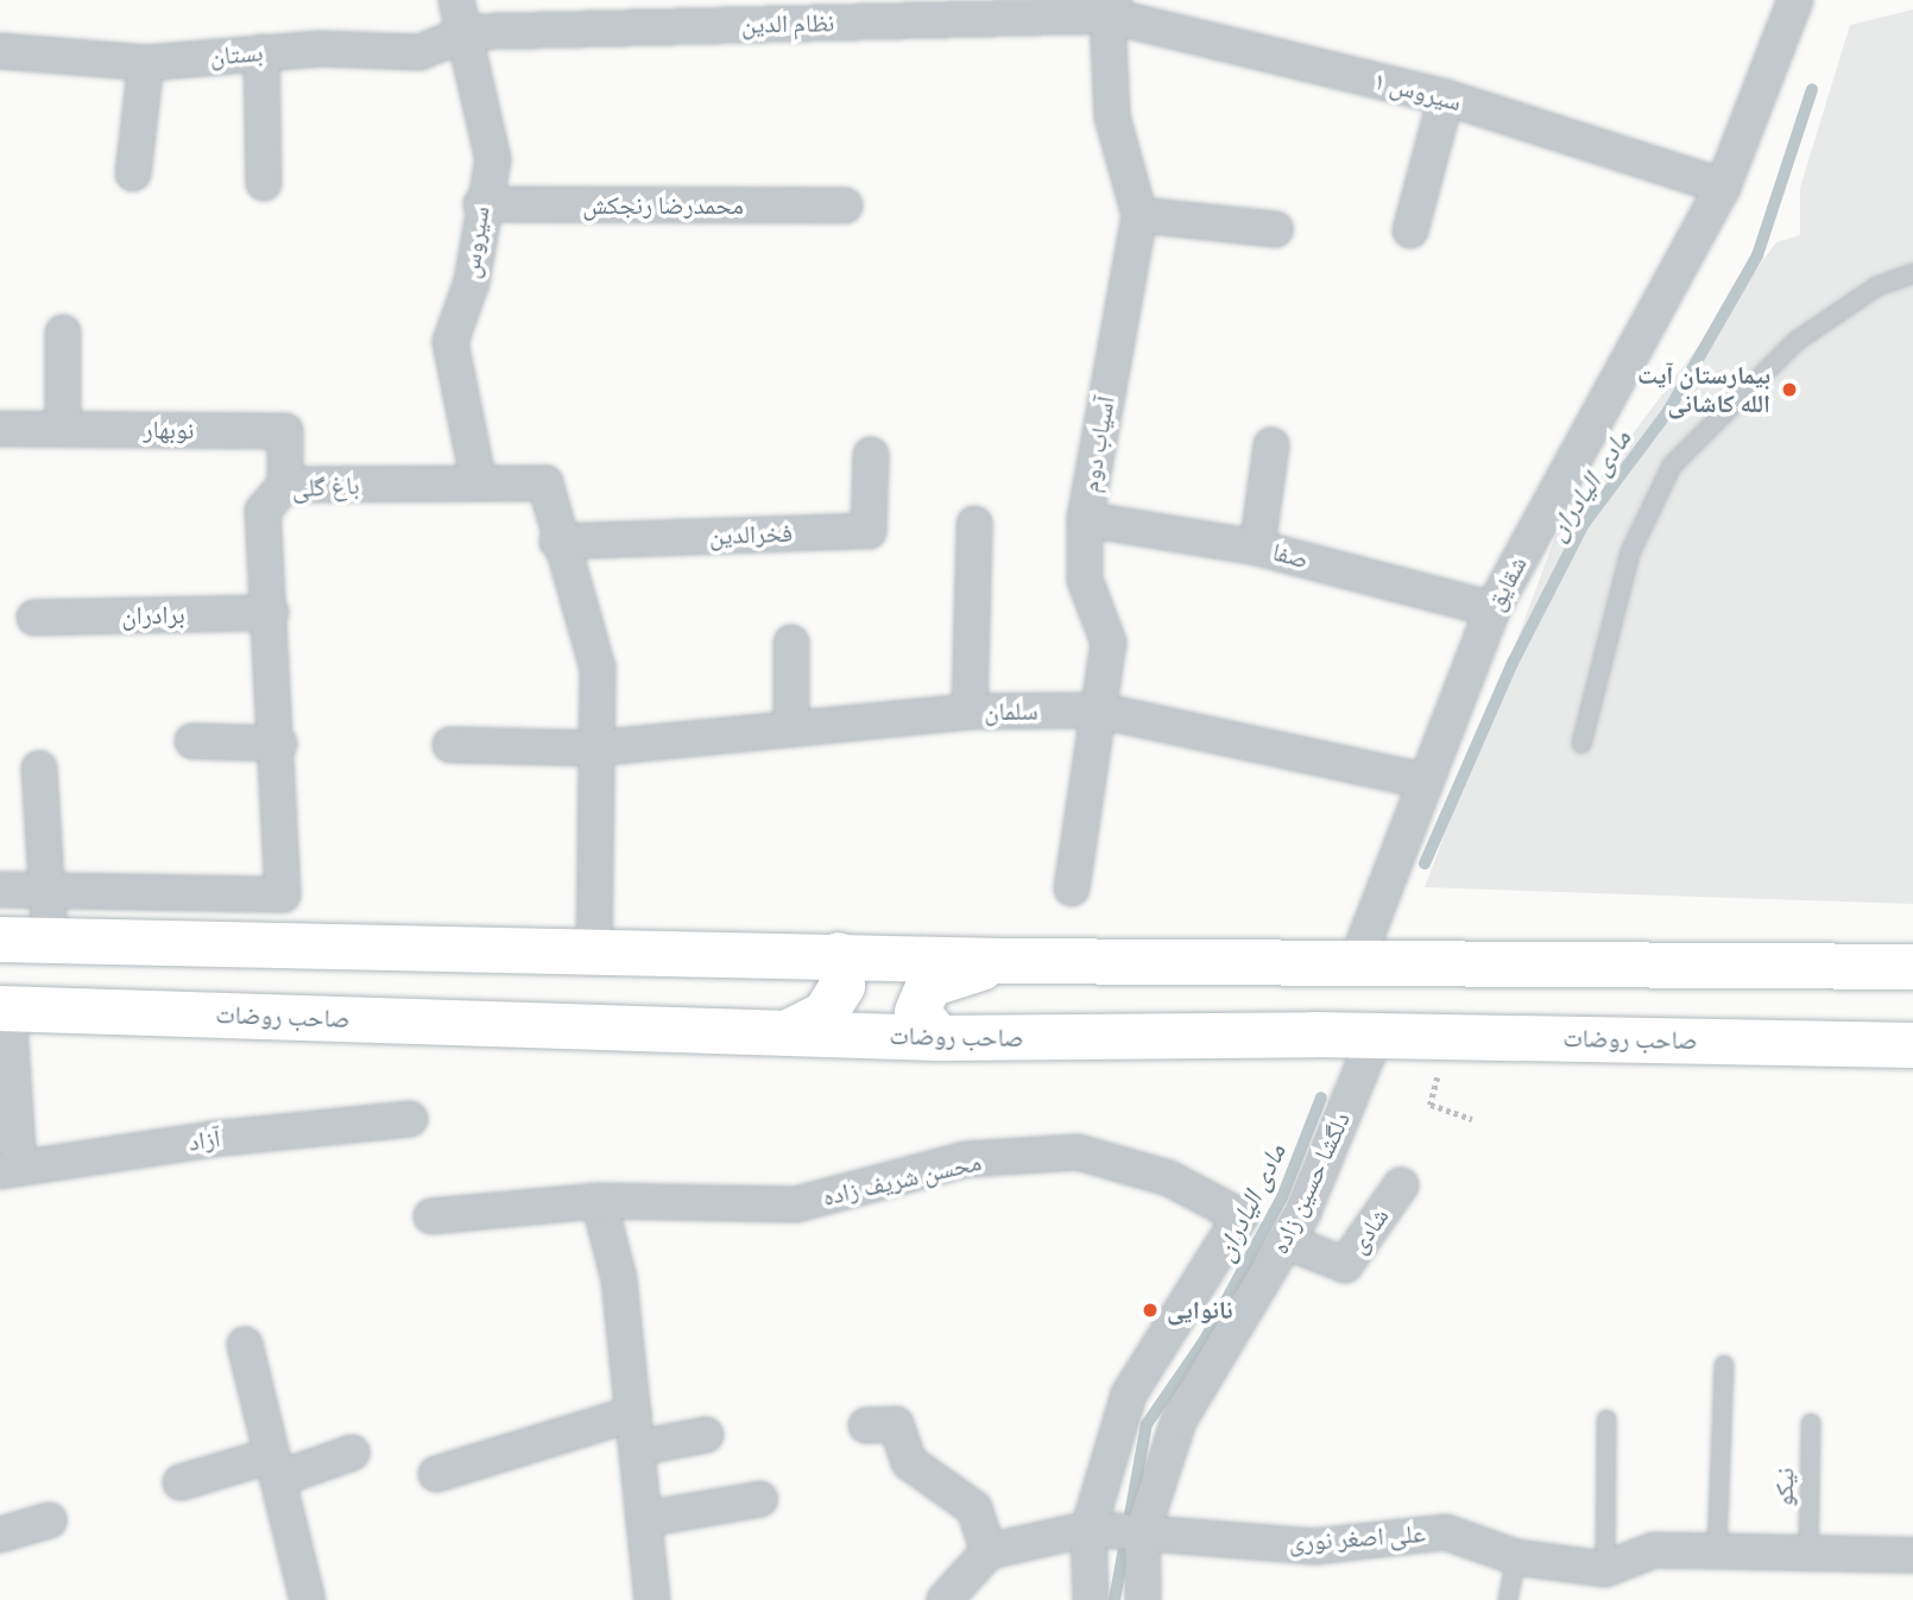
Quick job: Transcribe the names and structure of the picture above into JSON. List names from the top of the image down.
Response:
{
  "streets": {
    "street": [
      "نظام الدین",
      "بستان",
      "سیروس ۱",
      "محمدرضا رنجکش",
      "سیروس",
      "نوبهار",
      "آسیاب دوم",
      "باغ گلی",
      "فخرالدین",
      "صفا",
      "شقایق",
      "برادران",
      "سلمان",
      "صاحب روضات",
      "آزاد",
      "محسن شریف زاده",
      "دلگشا حسین زاده",
      "شادی",
      "علی اصغر نوری"
    ],
    "lane": ["نیکو"]
  },
  "crossings": [
    ["نظام الدین", "بستان"],
    ["نظام الدین", "سیروس ۱"],
    ["نظام الدین", "سیروس"],
    ["نظام الدین", "آسیاب دوم"],
    ["بستان", "سیروس"],
    ["سیروس ۱", "آسیاب دوم"],
    ["سیروس ۱", "شقایق"],
    ["محمدرضا رنجکش", "سیروس"],
    ["سیروس", "باغ گلی"],
    ["نوبهار", "باغ گلی"],
    ["آسیاب دوم", "صفا"],
    ["آسیاب دوم", "سلمان"],
    ["باغ گلی", "فخرالدین"],
    ["باغ گلی", "برادران"],
    ["باغ گلی", "سلمان"],
    ["صفا", "شقایق"],
    ["شقایق", "سلمان"],
    ["صاحب روضات", "دلگشا حسین زاده"],
    ["محسن شریف زاده", "دلگشا حسین زاده"],
    ["دلگشا حسین زاده", "شادی"],
    ["دلگشا حسین زاده", "علی اصغر نوری"],
    ["نیکو", "علی اصغر نوری"]
  ],
  "water": ["مادی الیادران"],
  "places": ["بیمارستان آیت الله کاشانی", "نانوایی"]
}
